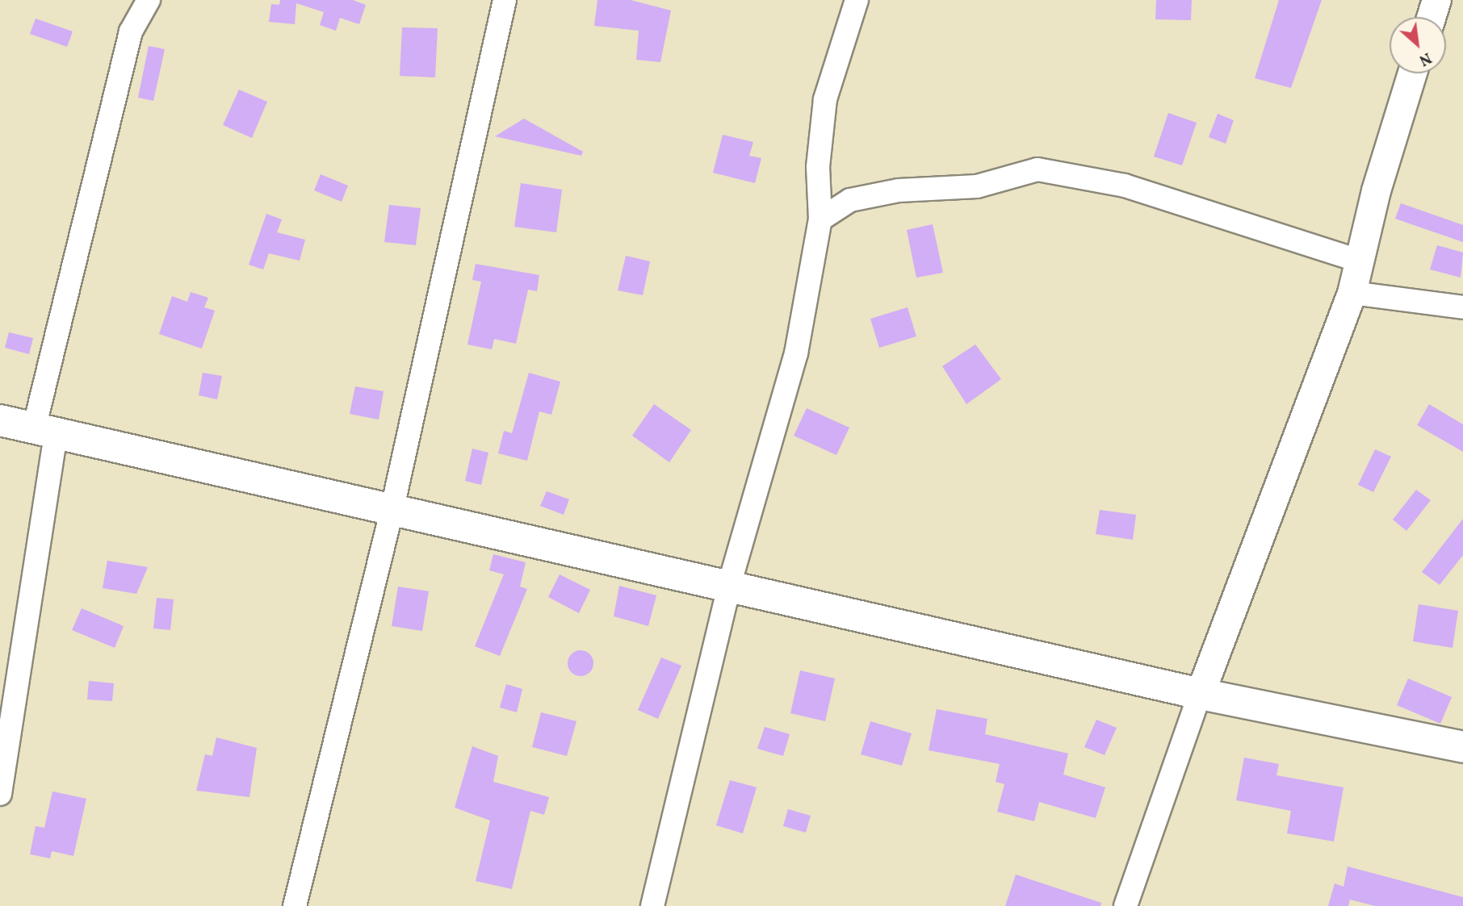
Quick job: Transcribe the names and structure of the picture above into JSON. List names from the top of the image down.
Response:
{
  "north": "bottom right"
}
